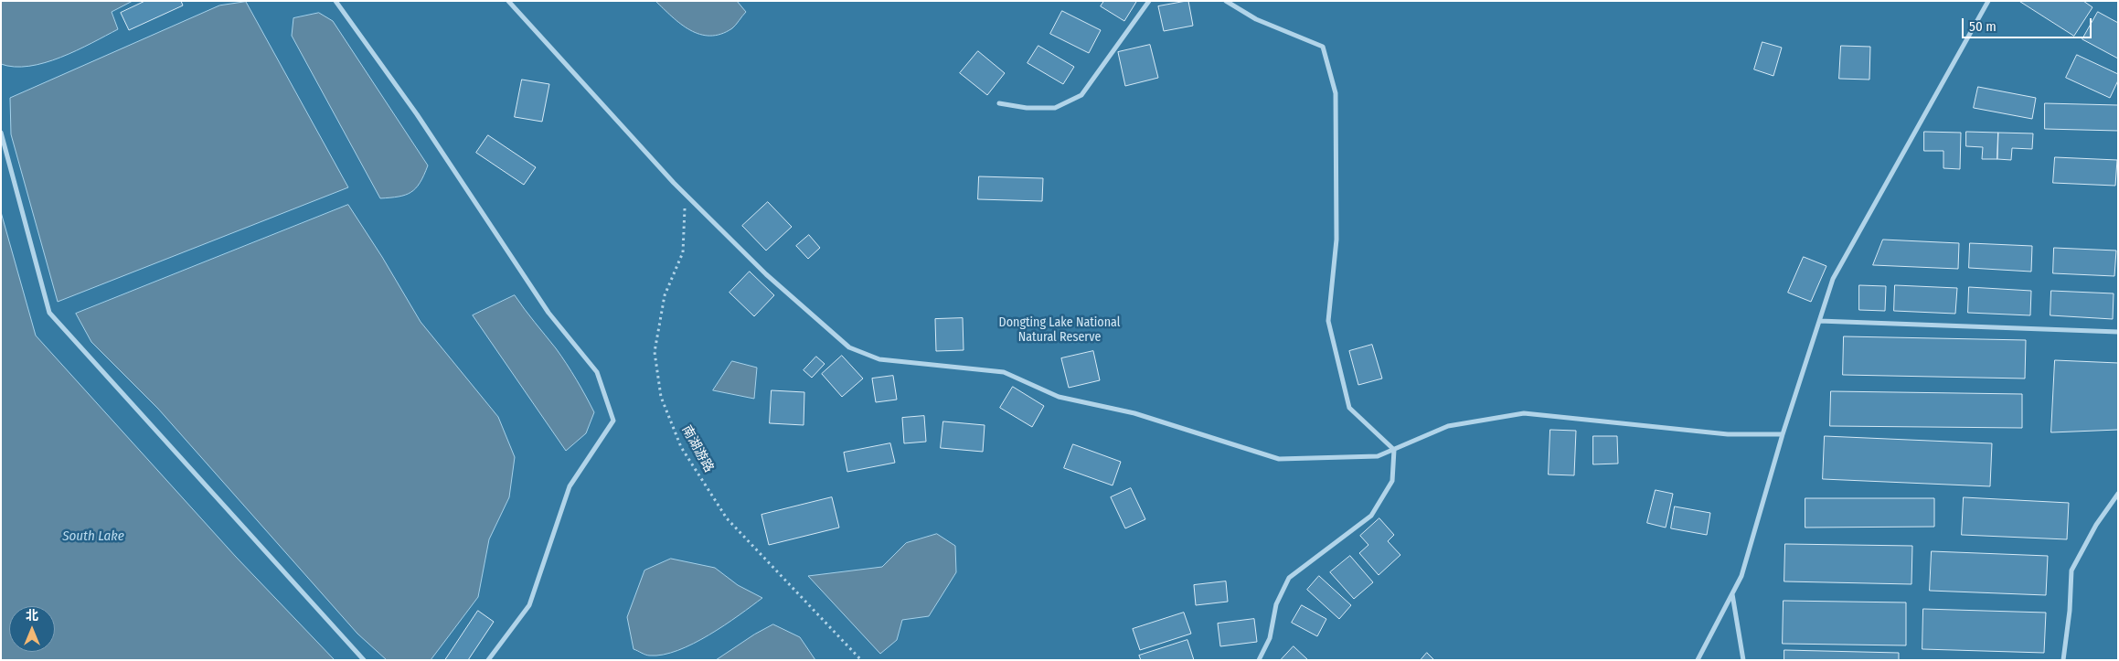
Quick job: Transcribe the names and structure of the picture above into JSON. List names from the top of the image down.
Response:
{
  "streets": {
    "path": ["南湖游路"]
  },
  "water": ["South Lake"],
  "parks": ["Dongting Lake National Natural Reserve"],
  "scale_bar": "50 m",
  "north": "top"
}
